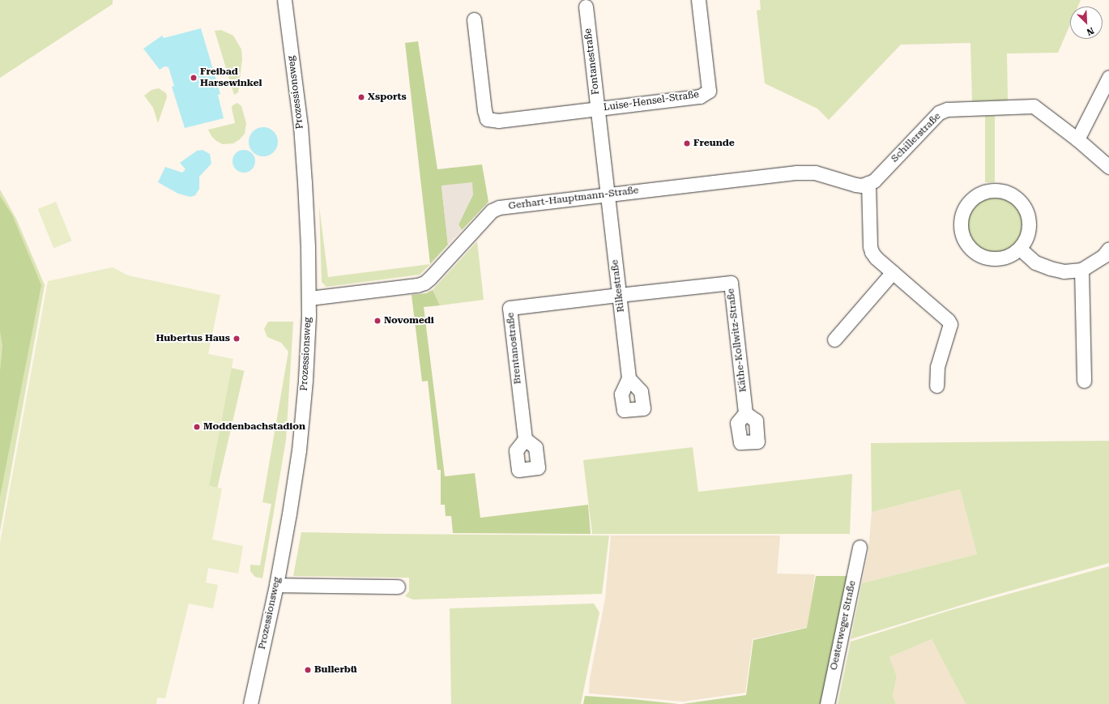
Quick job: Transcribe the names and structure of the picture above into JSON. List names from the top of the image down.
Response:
{
  "streets": {
    "street": [
      "Fontanestraße",
      "Prozessionsweg",
      "Luise-Hensel-Straße",
      "Schillerstraße",
      "Gerhart-Hauptmann-Straße",
      "Rilkestraße",
      "Käthe-Kollwitz-Straße",
      "Brentanostraße",
      "Oesterweger Straße"
    ]
  },
  "crossings": [
    ["Fontanestraße", "Luise-Hensel-Straße"],
    ["Fontanestraße", "Gerhart-Hauptmann-Straße"],
    ["Fontanestraße", "Rilkestraße"],
    ["Prozessionsweg", "Gerhart-Hauptmann-Straße"],
    ["Schillerstraße", "Gerhart-Hauptmann-Straße"],
    ["Gerhart-Hauptmann-Straße", "Rilkestraße"],
    ["Rilkestraße", "Käthe-Kollwitz-Straße"],
    ["Rilkestraße", "Brentanostraße"],
    ["Käthe-Kollwitz-Straße", "Brentanostraße"]
  ],
  "places": [
    "Freibad Harsewinkel",
    "Xsports",
    "Freunde",
    "Novomedi",
    "Hubertus Haus",
    "Moddenbachstadion",
    "Bullerbü"
  ],
  "north": "bottom right"
}
